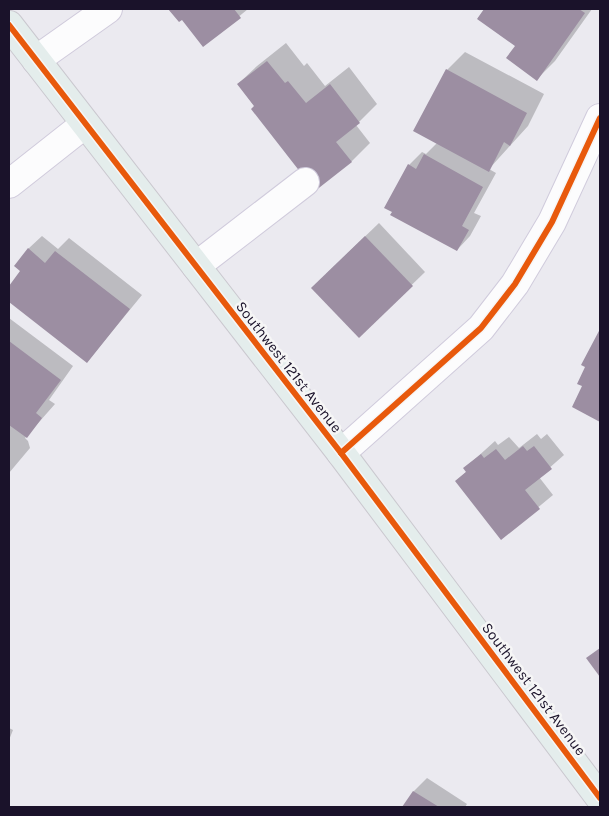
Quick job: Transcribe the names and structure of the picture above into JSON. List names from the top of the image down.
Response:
{
  "streets": {
    "main road": ["Southwest 121st Avenue"]
  }
}
